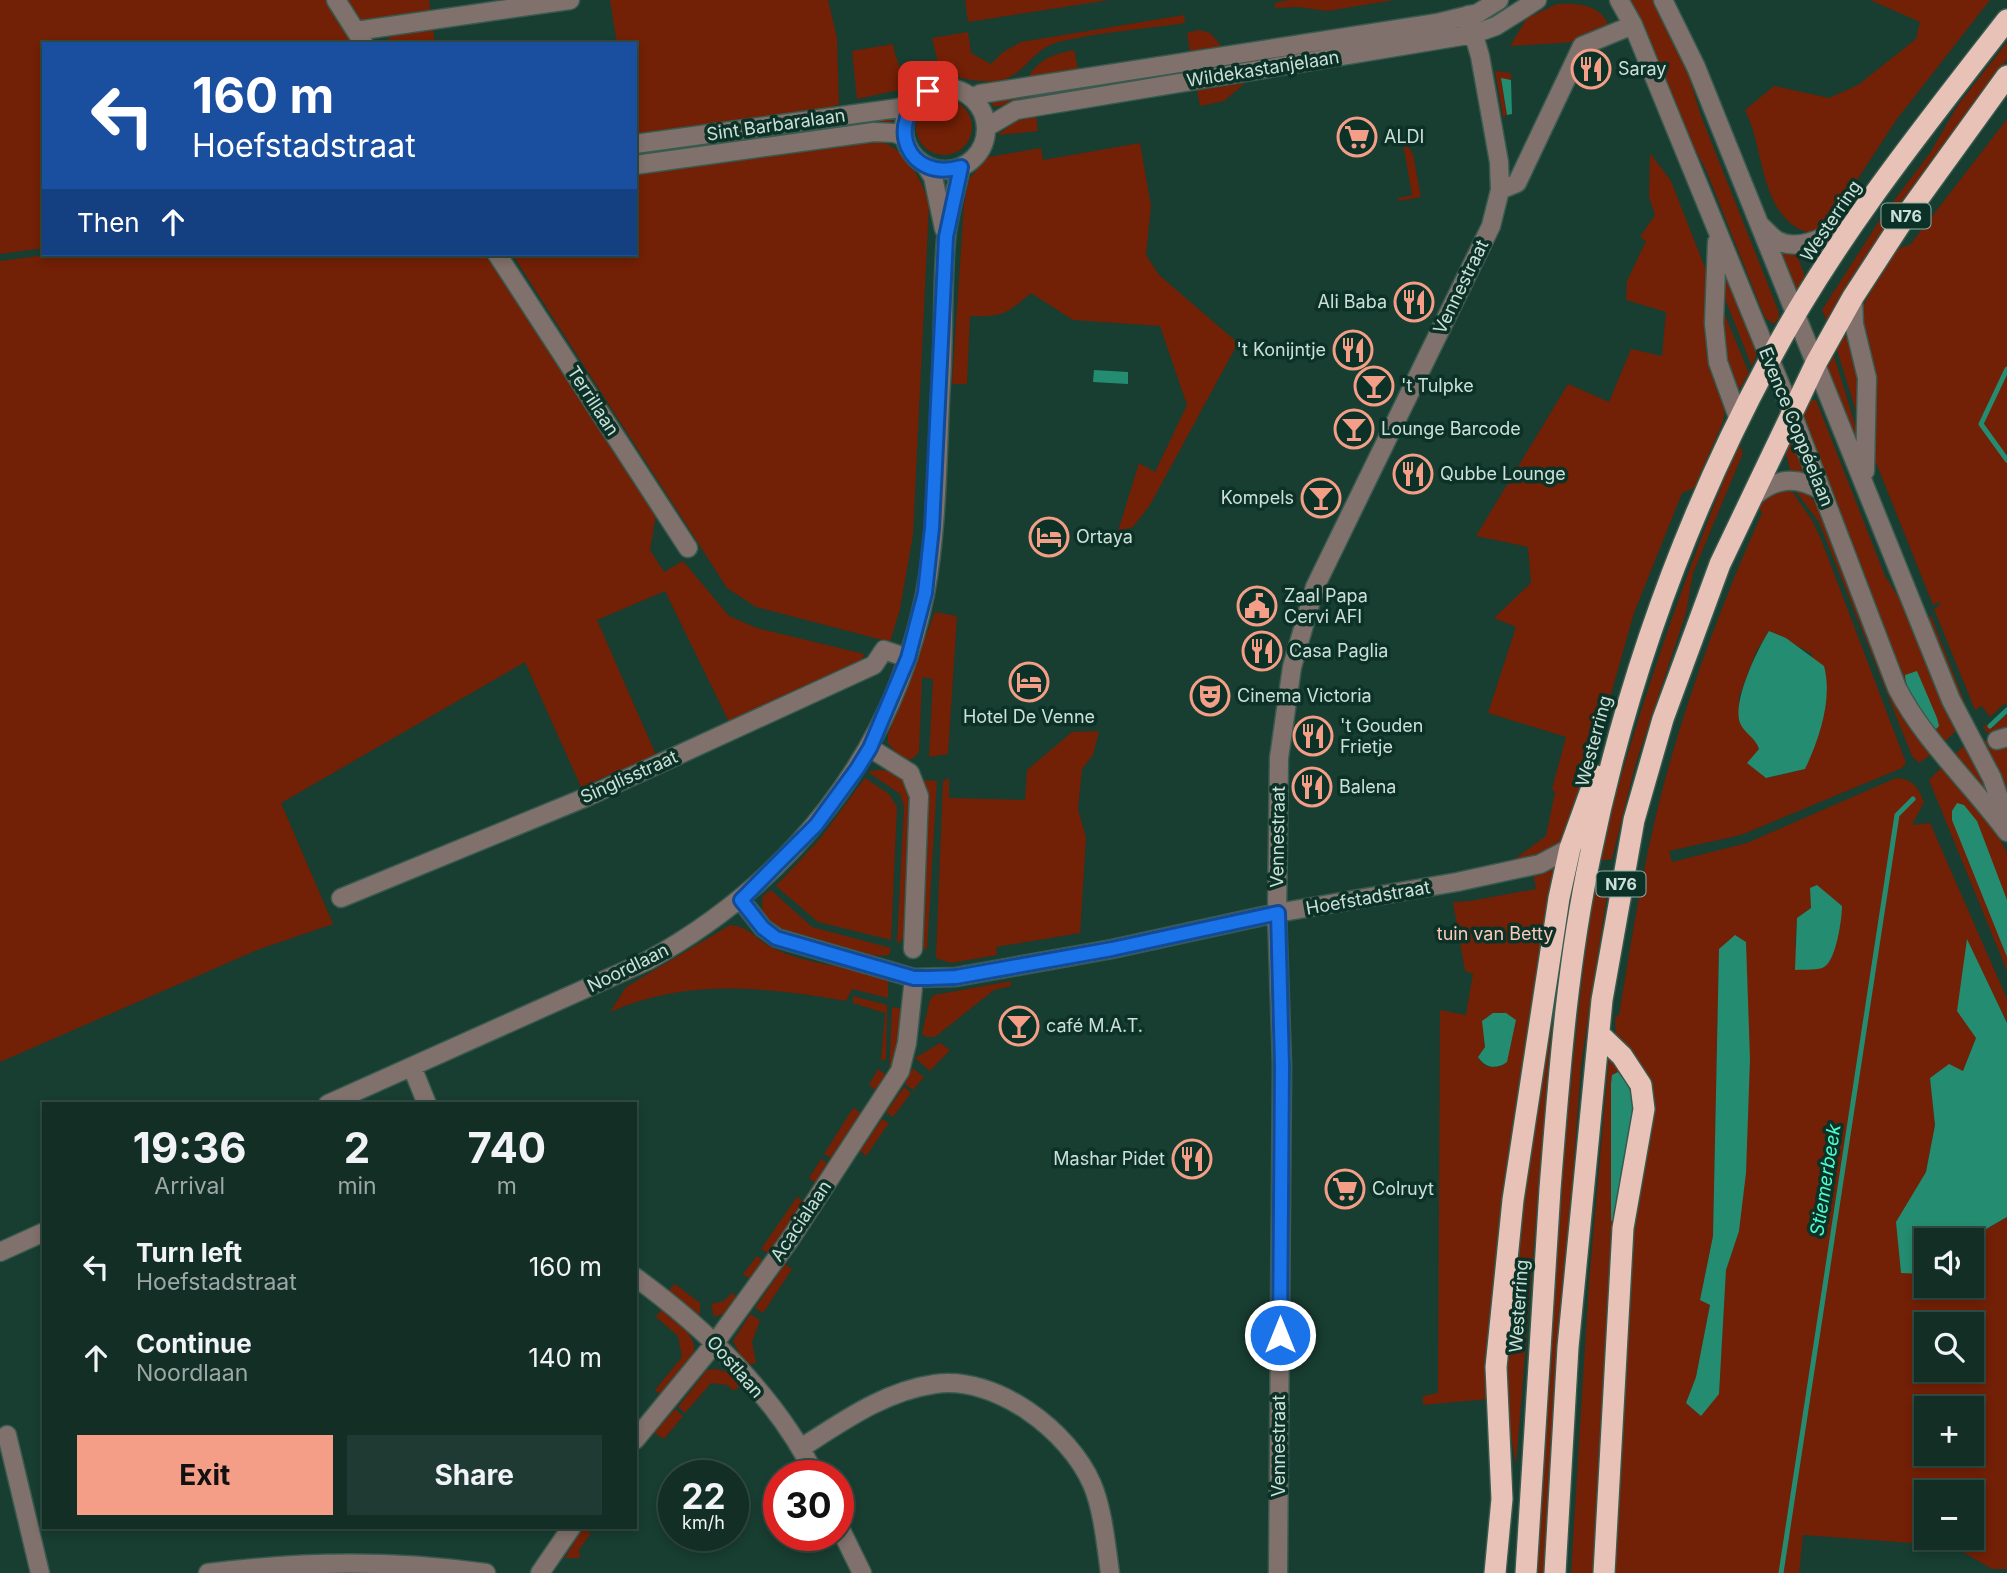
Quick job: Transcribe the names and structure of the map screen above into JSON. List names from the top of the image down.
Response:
{
  "streets": {
    "highway": ["N76", "Westerring"],
    "street": [
      "Wildekastanjelaan",
      "Sint Barbaralaan",
      "Vennestraat",
      "Terrillaan",
      "Evence Coppéelaan",
      "Singlisstraat",
      "Hoefstadstraat",
      "Noordlaan",
      "Acacialaan",
      "Oostlaan"
    ]
  },
  "crossings": [
    ["Wildekastanjelaan", "Sint Barbaralaan"],
    ["Wildekastanjelaan", "Vennestraat"],
    ["N76", "Evence Coppéelaan"],
    ["Westerring", "Evence Coppéelaan"],
    ["Vennestraat", "Hoefstadstraat"],
    ["Hoefstadstraat", "Acacialaan"],
    ["Acacialaan", "Oostlaan"]
  ],
  "water": ["Stiemerbeek"],
  "parks": ["tuin van Betty"],
  "places": {
    "restaurant": [
      "Saray",
      "Ali Baba",
      "'t Konijntje",
      "Qubbe Lounge",
      "Casa Paglia",
      "'t Gouden Frietje",
      "Balena",
      "Mashar Pidet"
    ],
    "supermarket": ["ALDI", "Colruyt"],
    "bar": [
      "'t Tulpke",
      "Lounge Barcode",
      "Kompels",
      "café M.A.T."
    ],
    "hotel": ["Ortaya", "Hotel De Venne"],
    "public building": ["Zaal Papa Cervi AFI"],
    "theatre": ["Cinema Victoria"]
  },
  "page": {
    "turn": ["160 m", "Hoefstadstraat"],
    "then": "Then",
    "eta": [
      "19:36",
      "Arrival",
      "2",
      "min",
      "740",
      "m"
    ],
    "list": [
      {
        "name": "Turn left",
        "note": "Hoefstadstraat",
        "value": "160 m"
      },
      {
        "name": "Continue",
        "note": "Noordlaan",
        "value": "140 m"
      }
    ],
    "map_buttons": ["+", "−"],
    "buttons": ["Exit", "Share"],
    "speed": "22 km/h",
    "limit": "30"
  }
}
